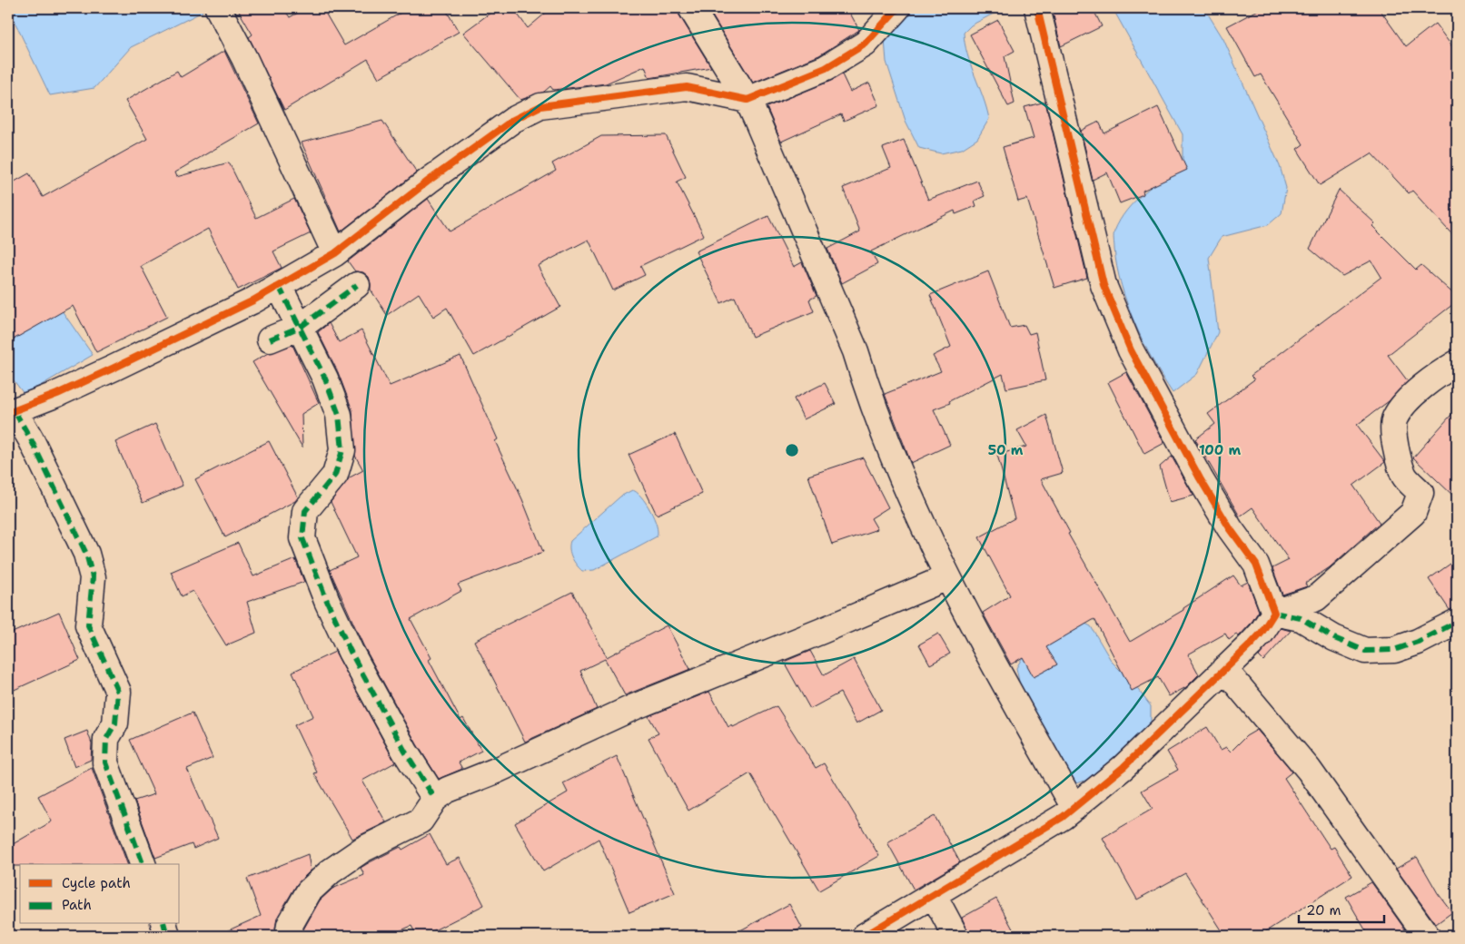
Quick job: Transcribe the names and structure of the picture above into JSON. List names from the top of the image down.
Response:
{
  "legend": ["Cycle path", "Path"],
  "scale_bar": "20 m",
  "rings": ["50 m", "100 m"]
}
